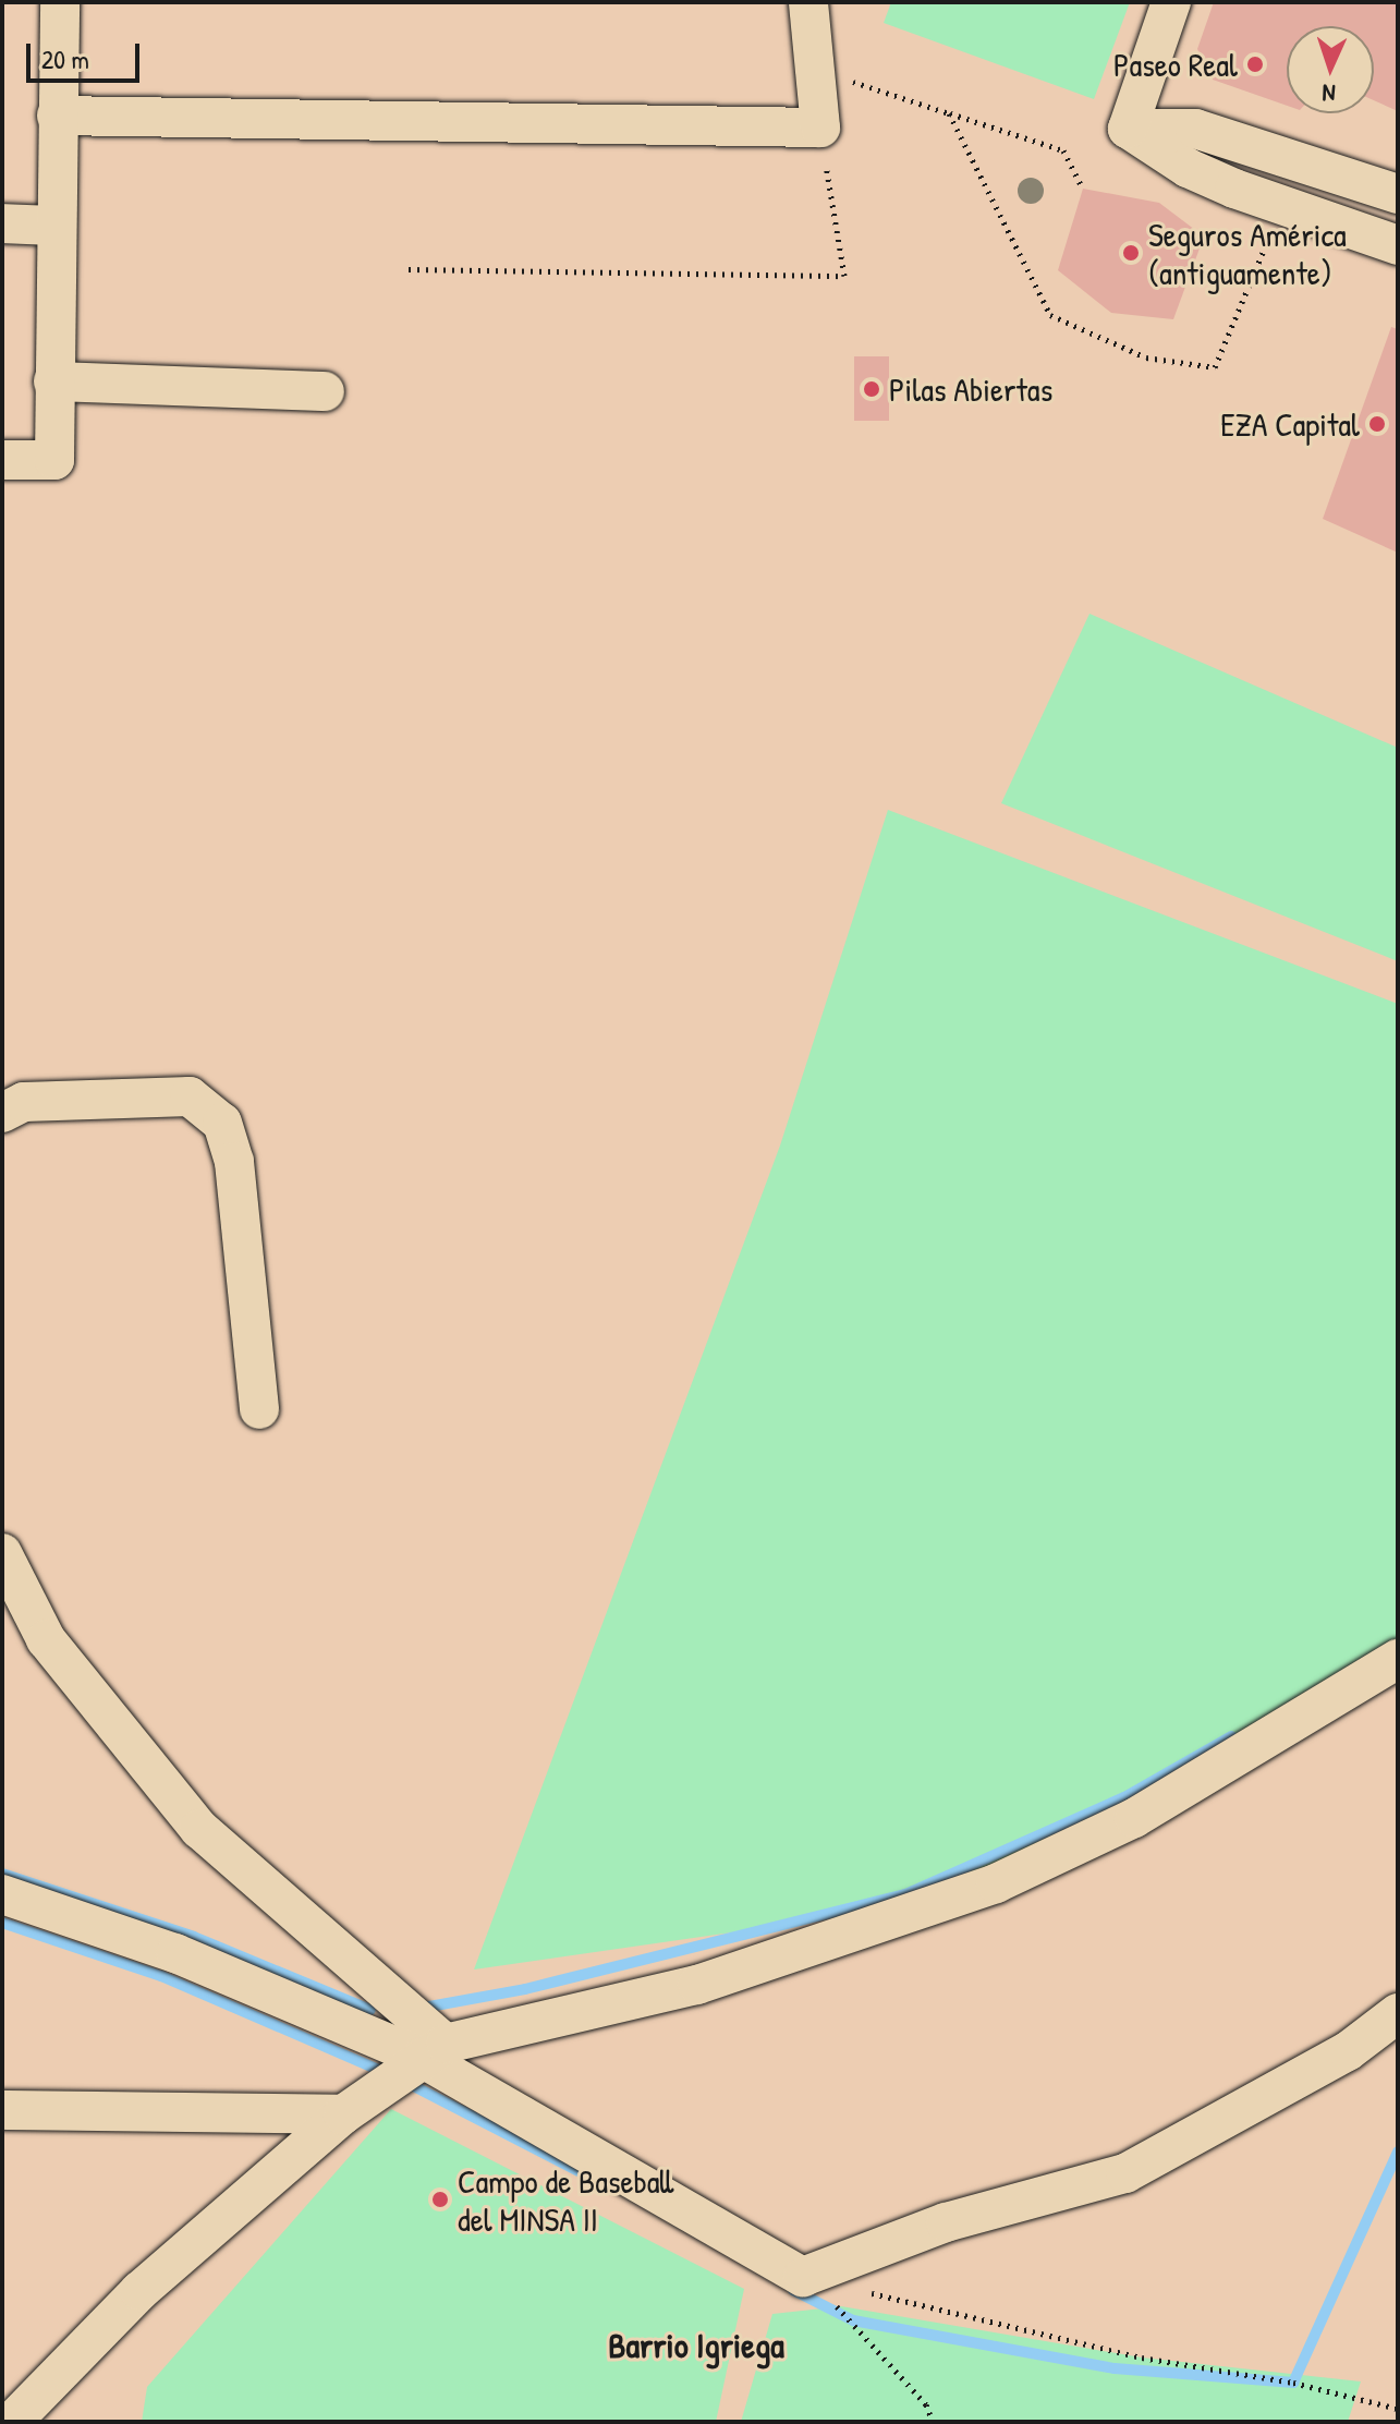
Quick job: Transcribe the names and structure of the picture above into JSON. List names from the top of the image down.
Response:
{
  "districts": ["Barrio Igriega"],
  "places": [
    "Paseo Real",
    "Seguros América (antiguamente)",
    "Pilas Abiertas",
    "EZA Capital",
    "Campo de Baseball del MINSA II"
  ],
  "scale_bar": "20 m",
  "north": "bottom"
}
